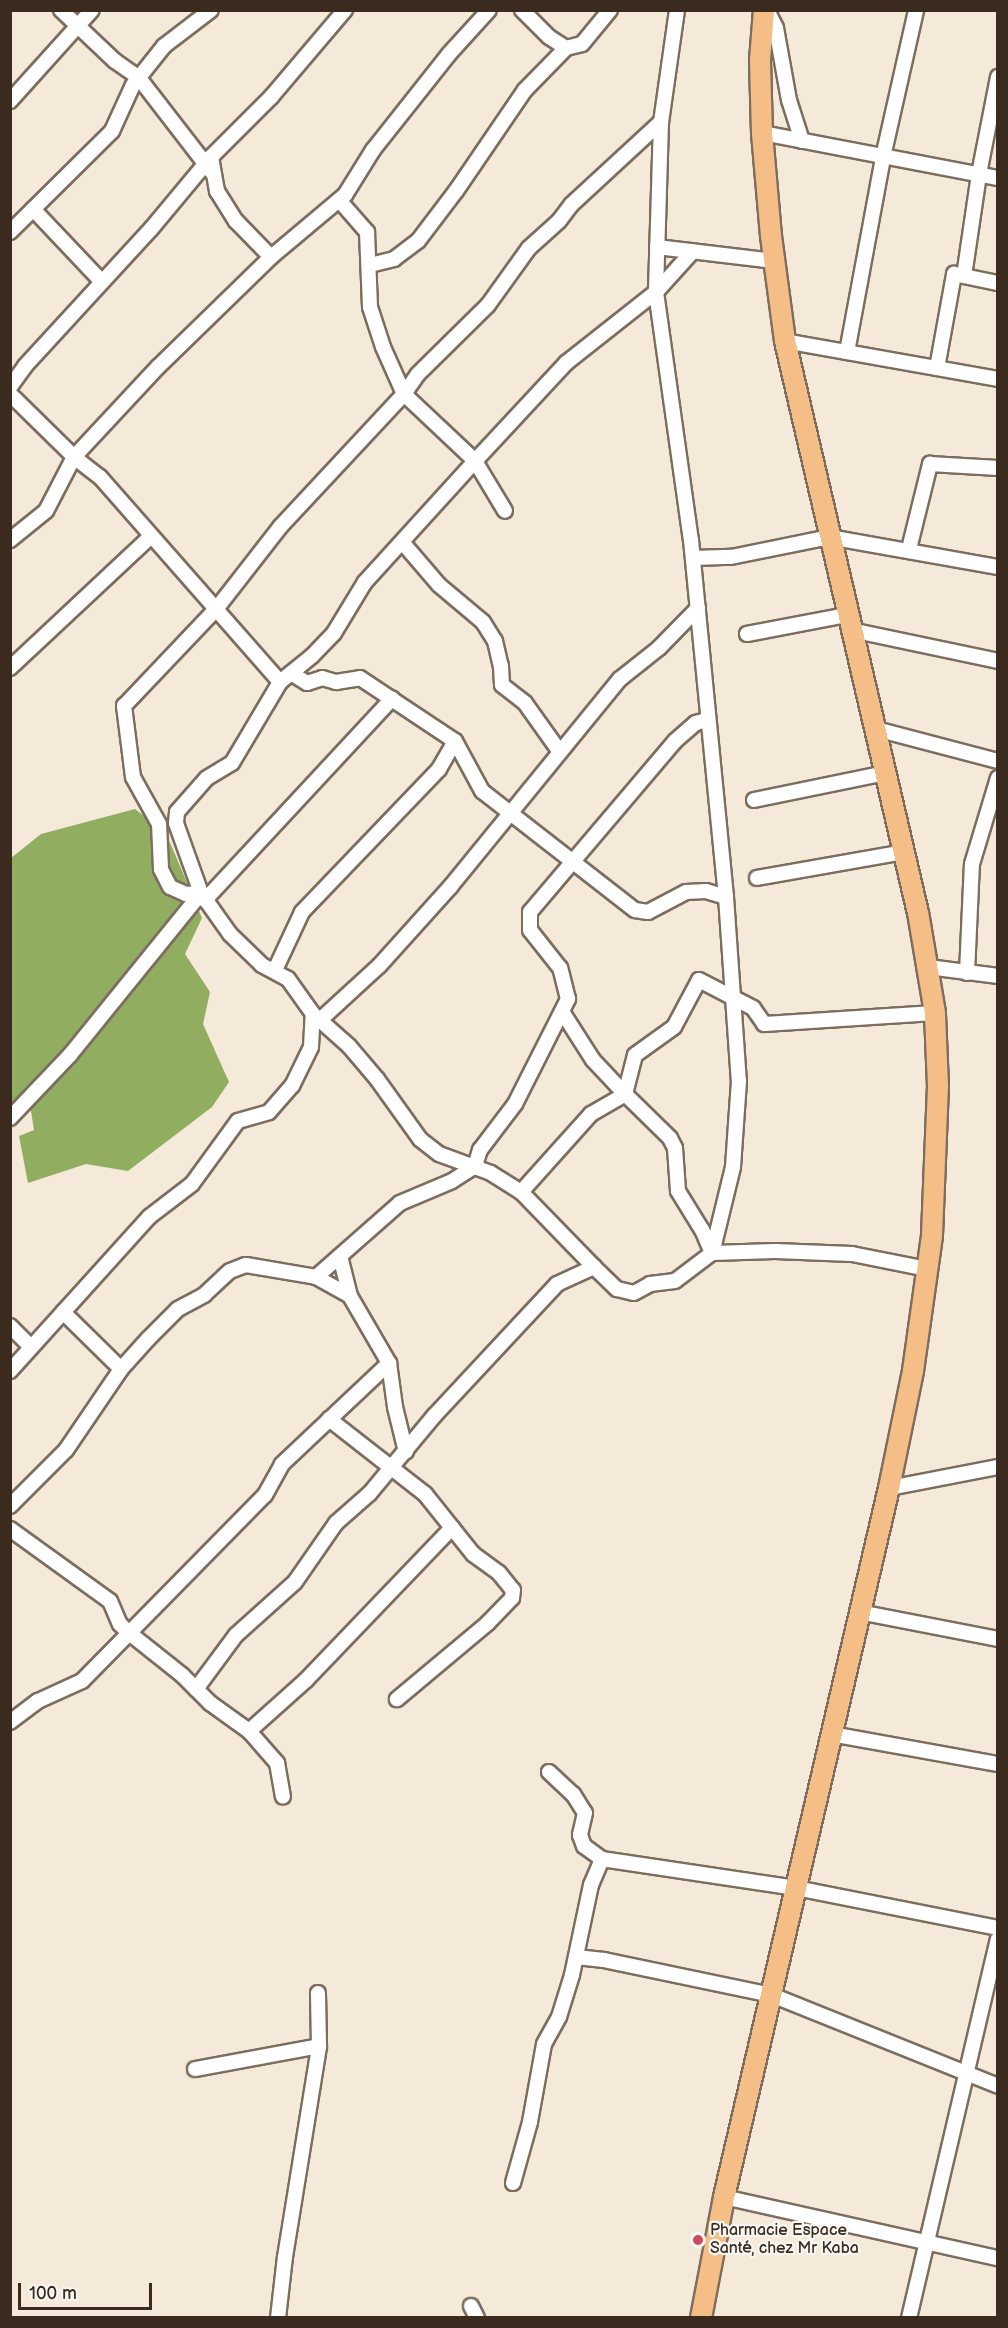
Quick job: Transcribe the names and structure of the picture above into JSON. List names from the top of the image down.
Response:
{
  "places": ["Pharmacie Espace Santé, chez Mr Kaba"],
  "scale_bar": "100 m"
}
